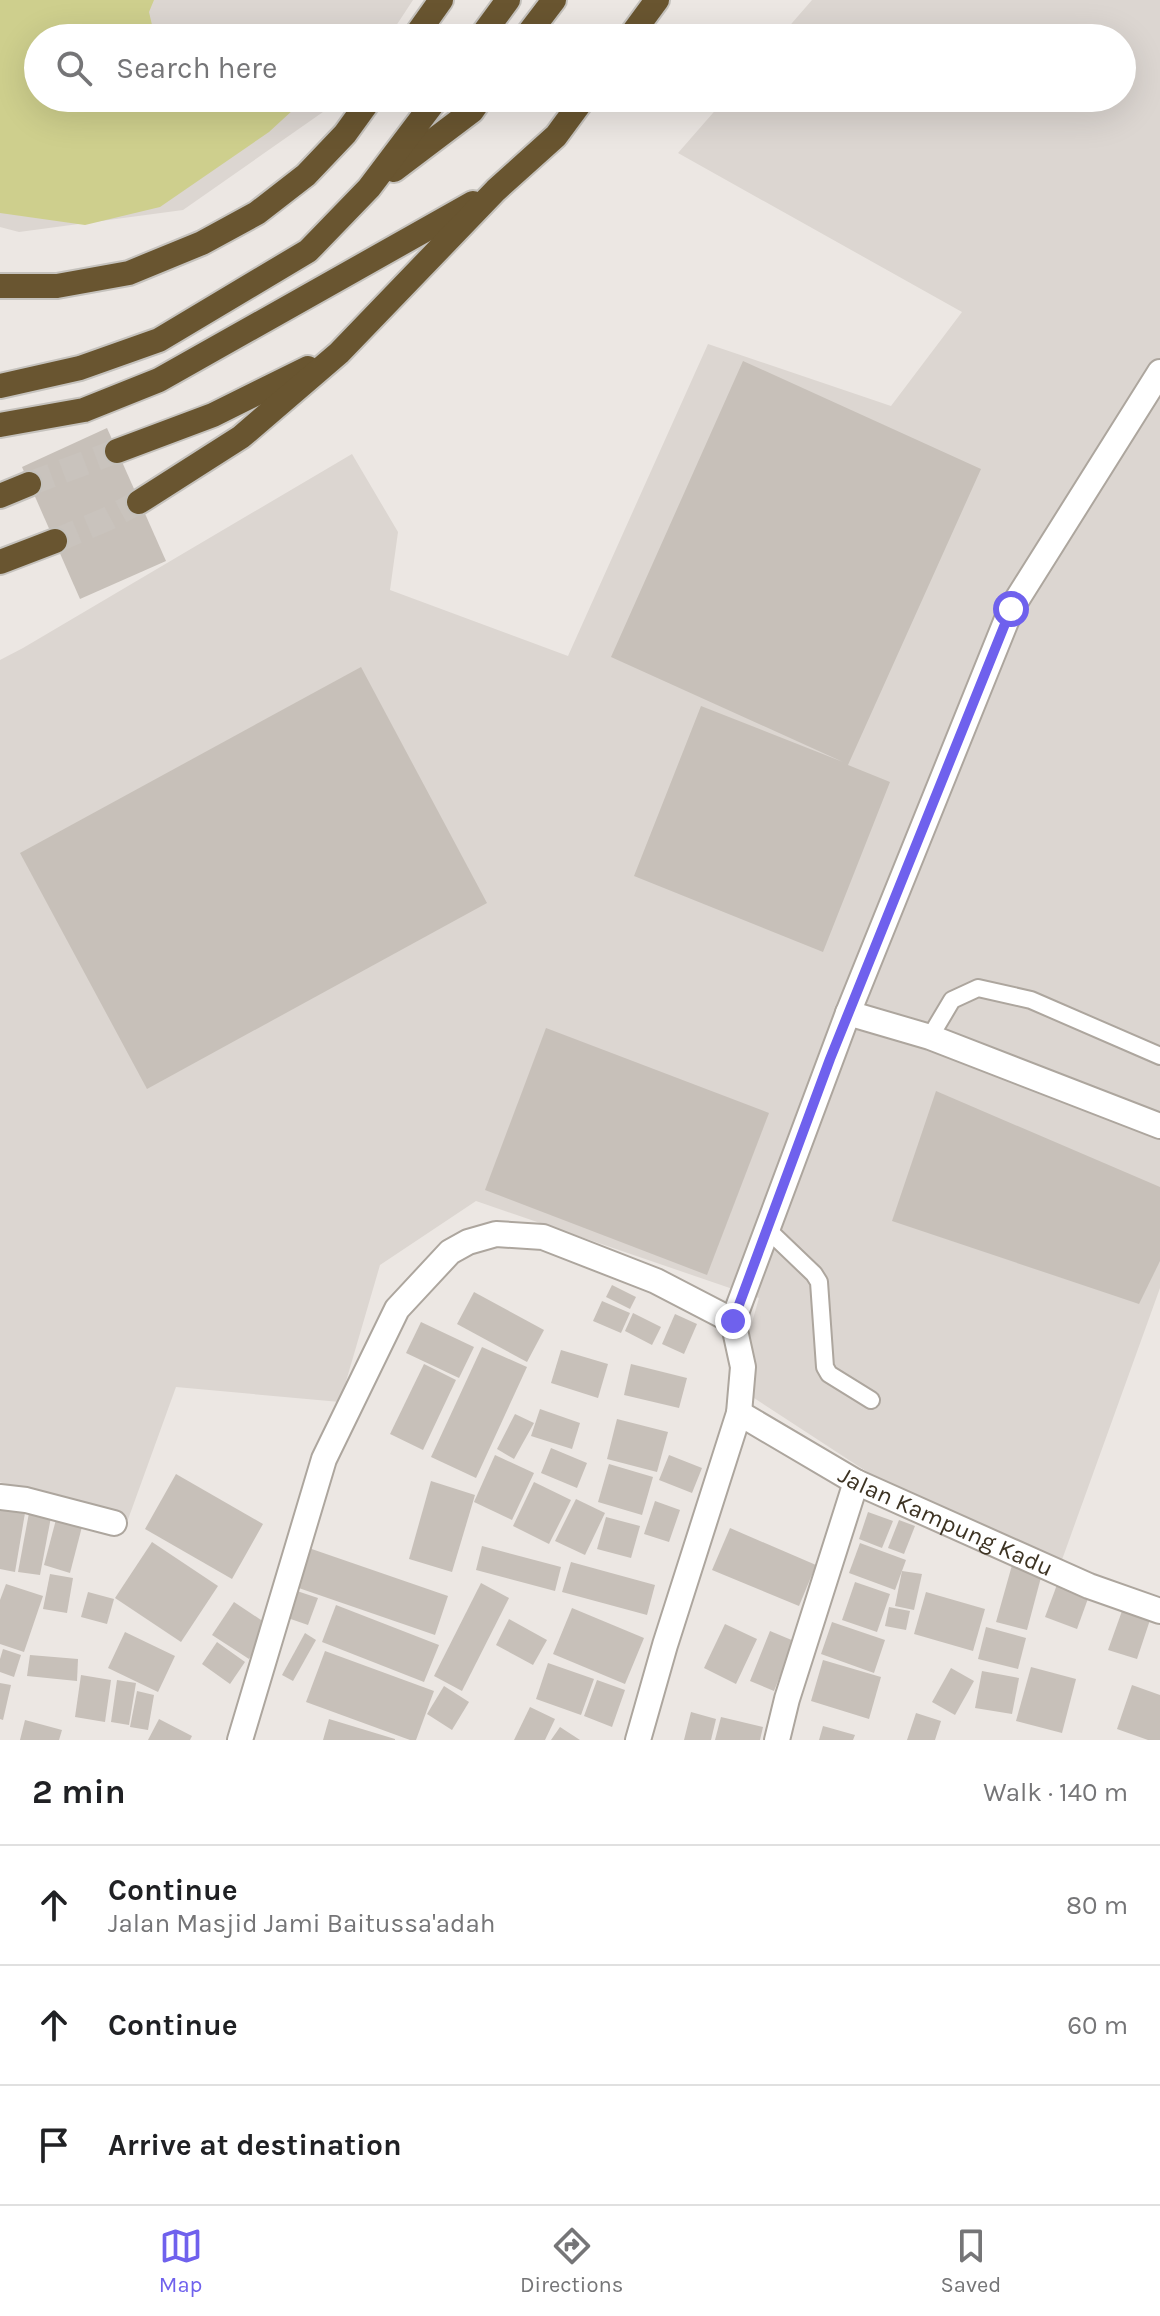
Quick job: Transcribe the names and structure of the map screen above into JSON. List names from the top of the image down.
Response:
{
  "streets": {
    "street": ["Jalan Kampung Kadu"]
  },
  "page": {
    "search": "Search here",
    "heading": ["2 min", "Walk · 140 m"],
    "list": [
      ["Continue", "Jalan Masjid Jami Baitussa'adah", "80 m"],
      ["Continue", "60 m"],
      "Arrive at destination"
    ],
    "nav": ["Map", "Directions", "Saved"]
  }
}
